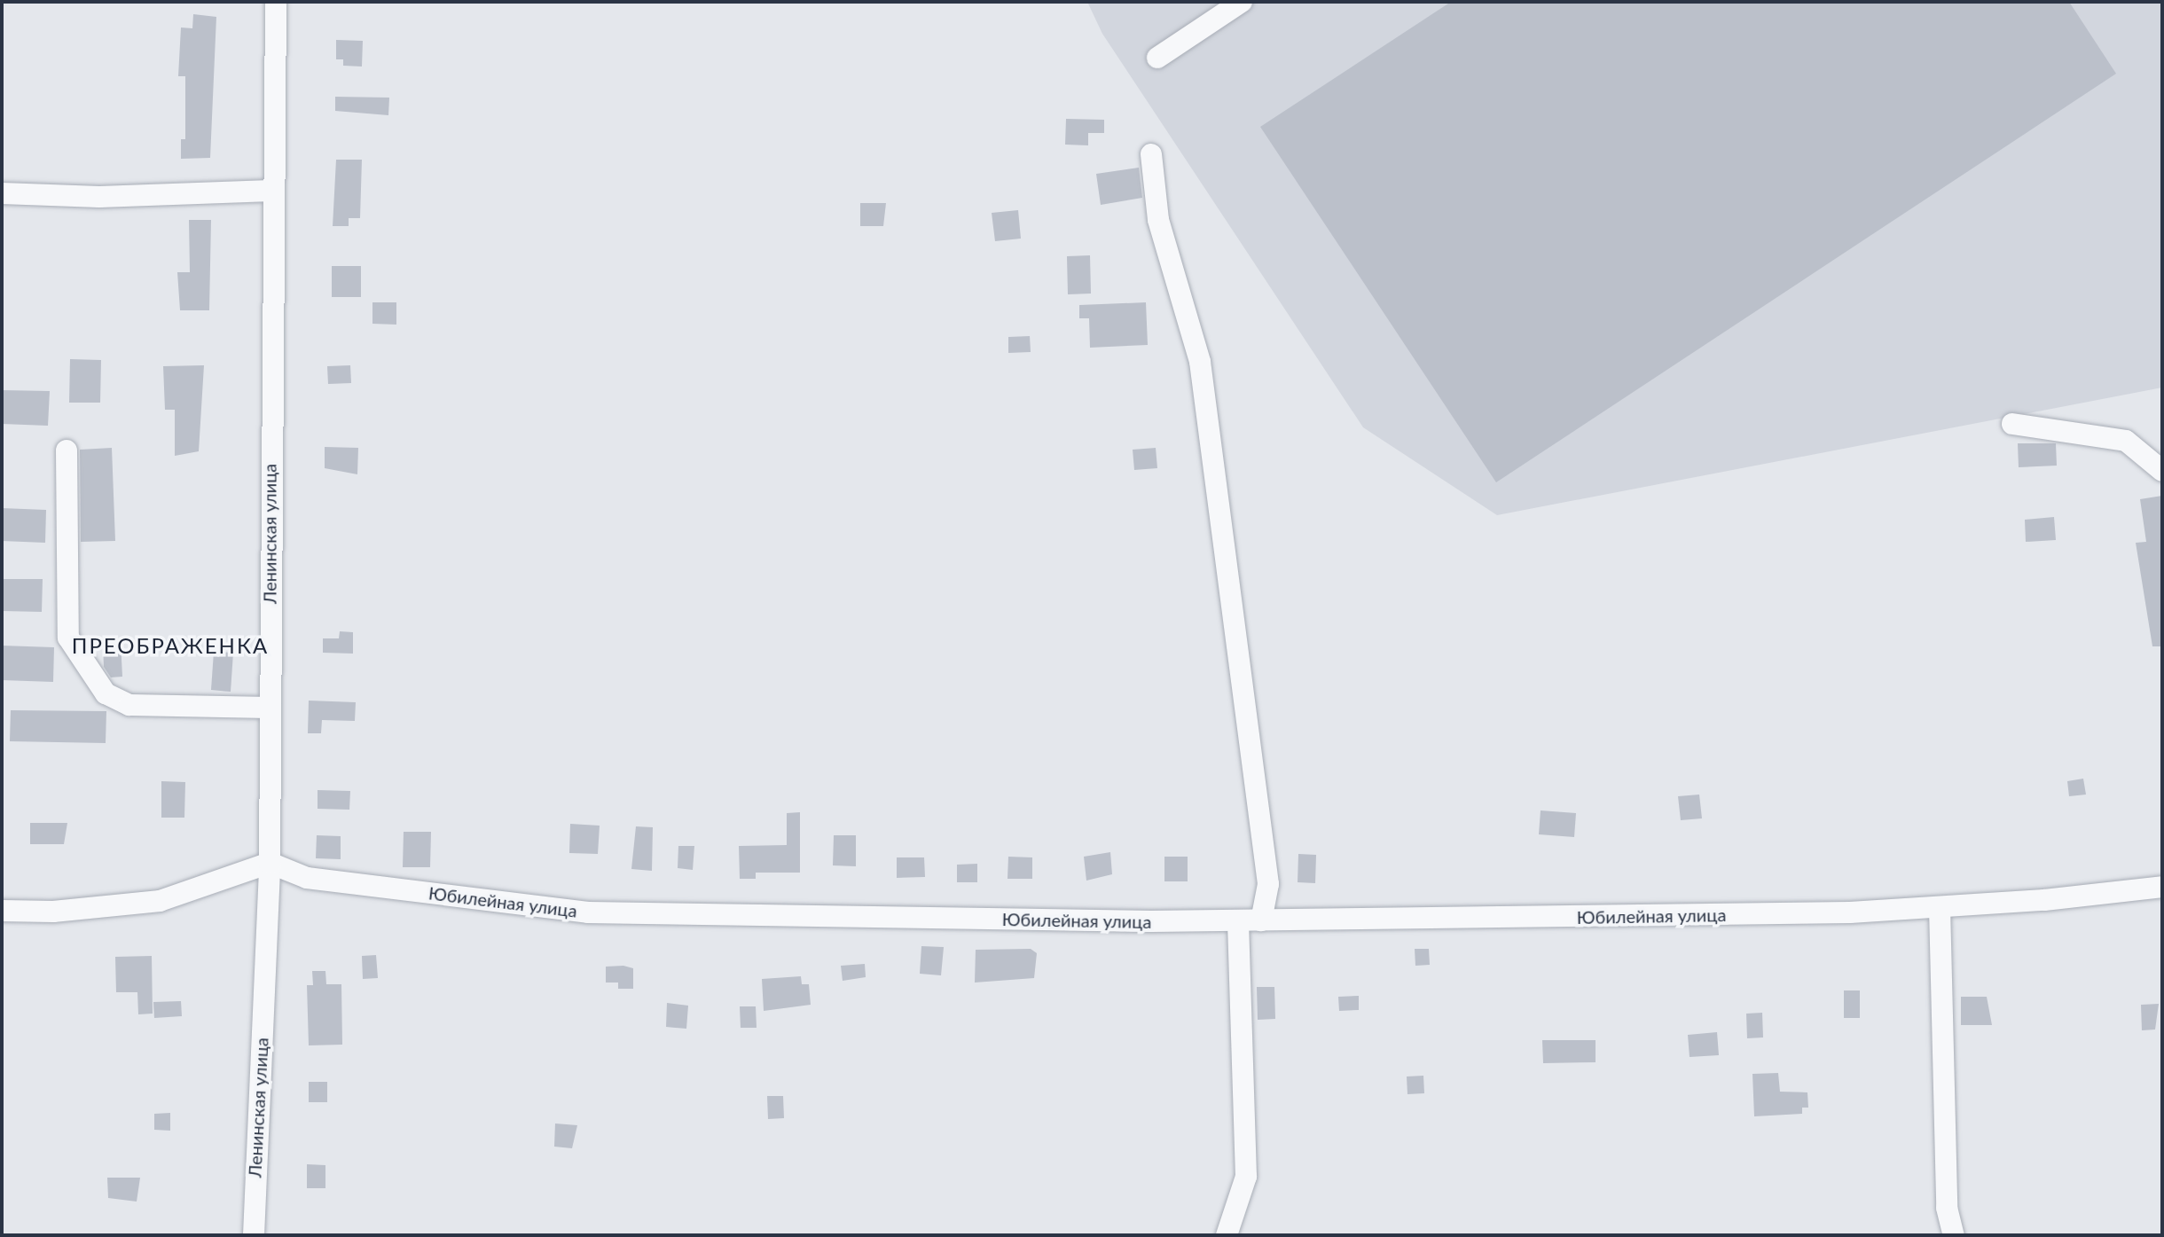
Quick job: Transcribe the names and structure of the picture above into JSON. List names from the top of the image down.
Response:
{
  "streets": {
    "street": ["Ленинская улица", "Юбилейная улица"]
  },
  "crossings": [
    ["Ленинская улица", "Юбилейная улица"]
  ],
  "districts": ["ПРЕОБРАЖЕНКА"]
}
